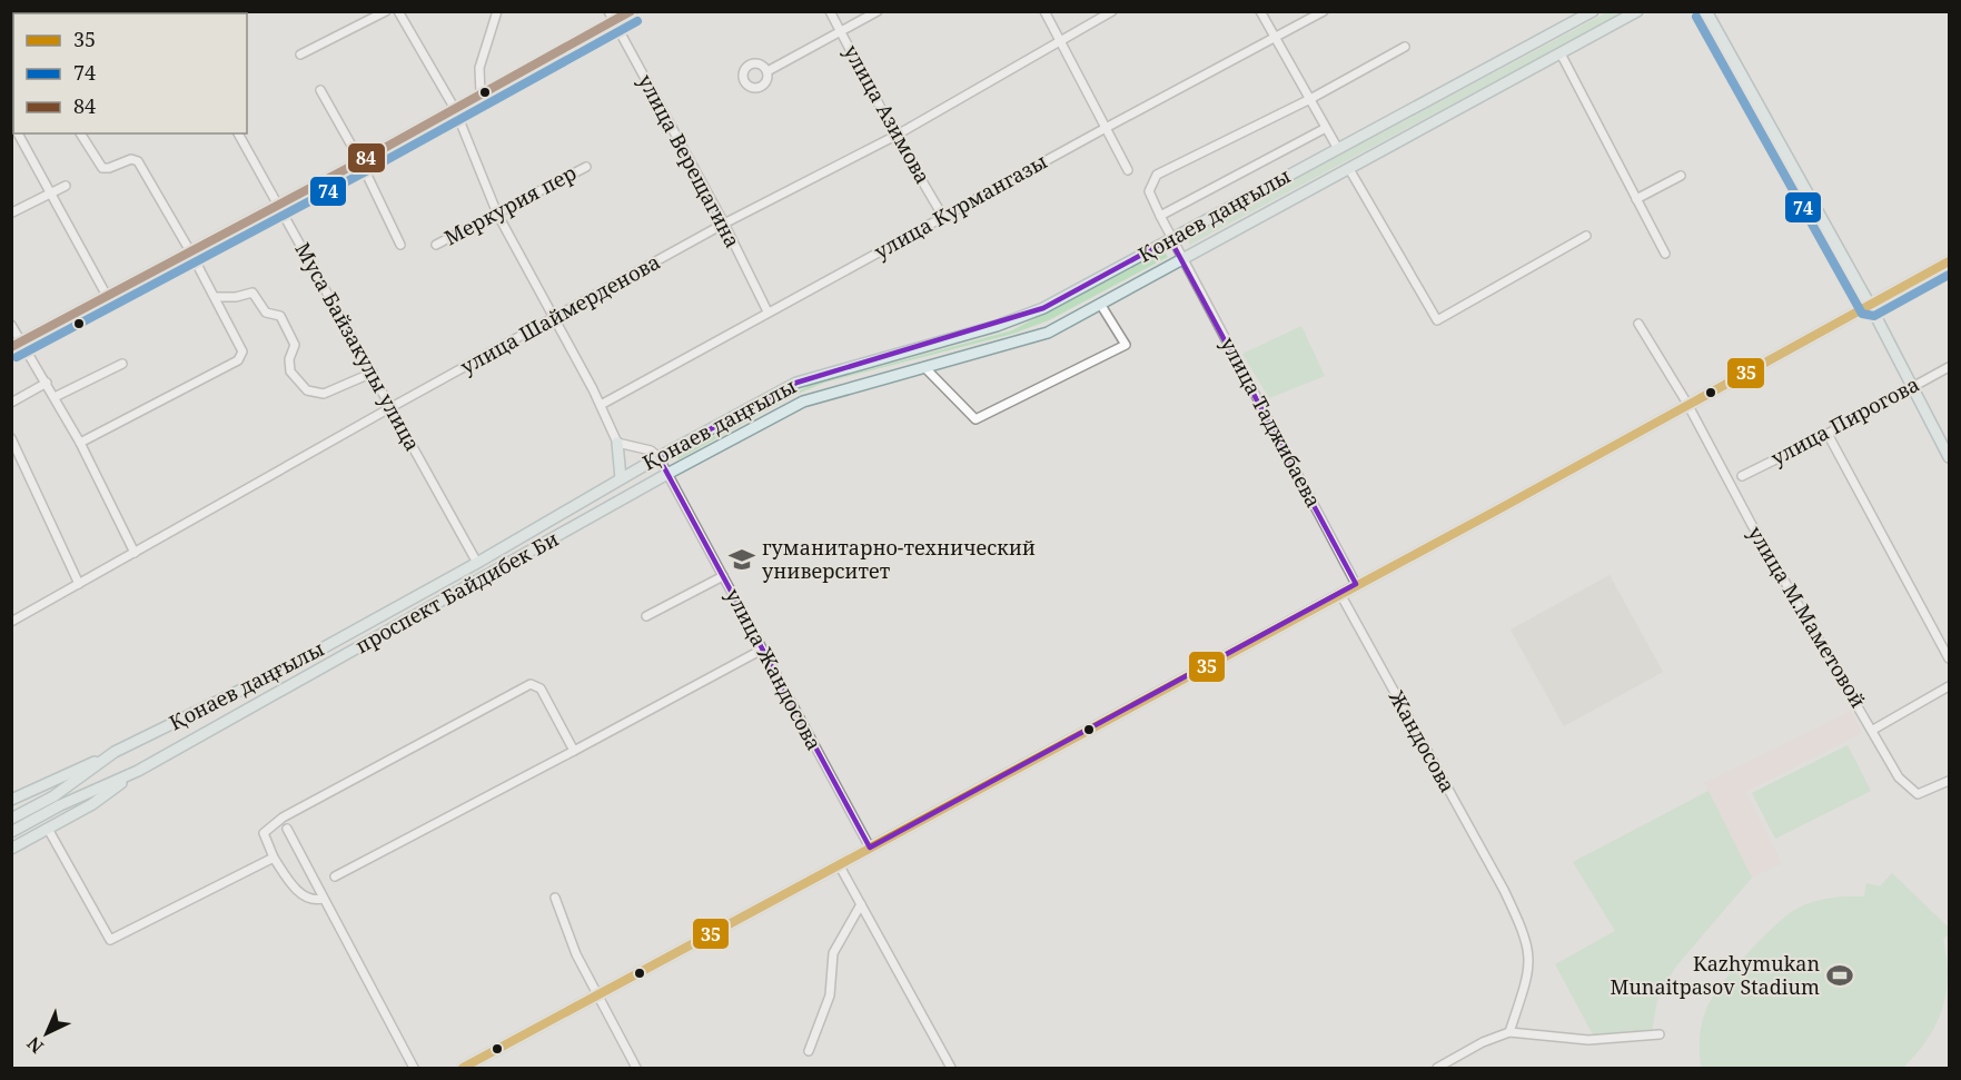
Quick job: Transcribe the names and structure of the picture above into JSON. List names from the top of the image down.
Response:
{
  "streets": {
    "main road": ["Қонаев даңғылы", "проспект Байдибек Би"],
    "street": [
      "улица Азимова",
      "улица Верещагина",
      "Меркурия пер",
      "улица Курмангазы",
      "улица Шаймерденова",
      "Муса Байзакулы улица",
      "улица Пирогова",
      "улица Таджибаева",
      "улица М.Маметовой",
      "улица Жандосова",
      "Жандосова"
    ]
  },
  "crossings": [
    ["улица Азимова", "улица Курмангазы"],
    ["улица Азимова", "улица Шаймерденова"],
    ["улица Верещагина", "улица Курмангазы"],
    ["улица Верещагина", "улица Шаймерденова"],
    ["Қонаев даңғылы", "Муса Байзакулы улица"],
    ["Қонаев даңғылы", "улица Таджибаева"],
    ["Қонаев даңғылы", "проспект Байдибек Би"],
    ["Қонаев даңғылы", "улица Жандосова"],
    ["улица Шаймерденова", "Муса Байзакулы улица"]
  ],
  "places": {
    "school or university": ["гуманитарно-технический университет"],
    "sports": ["Kazhymukan Munaitpasov Stadium"]
  },
  "lines": ["transit line 84", "transit line 74", "transit line 35"],
  "legend": ["35", "74", "84"],
  "north": "bottom left"
}
